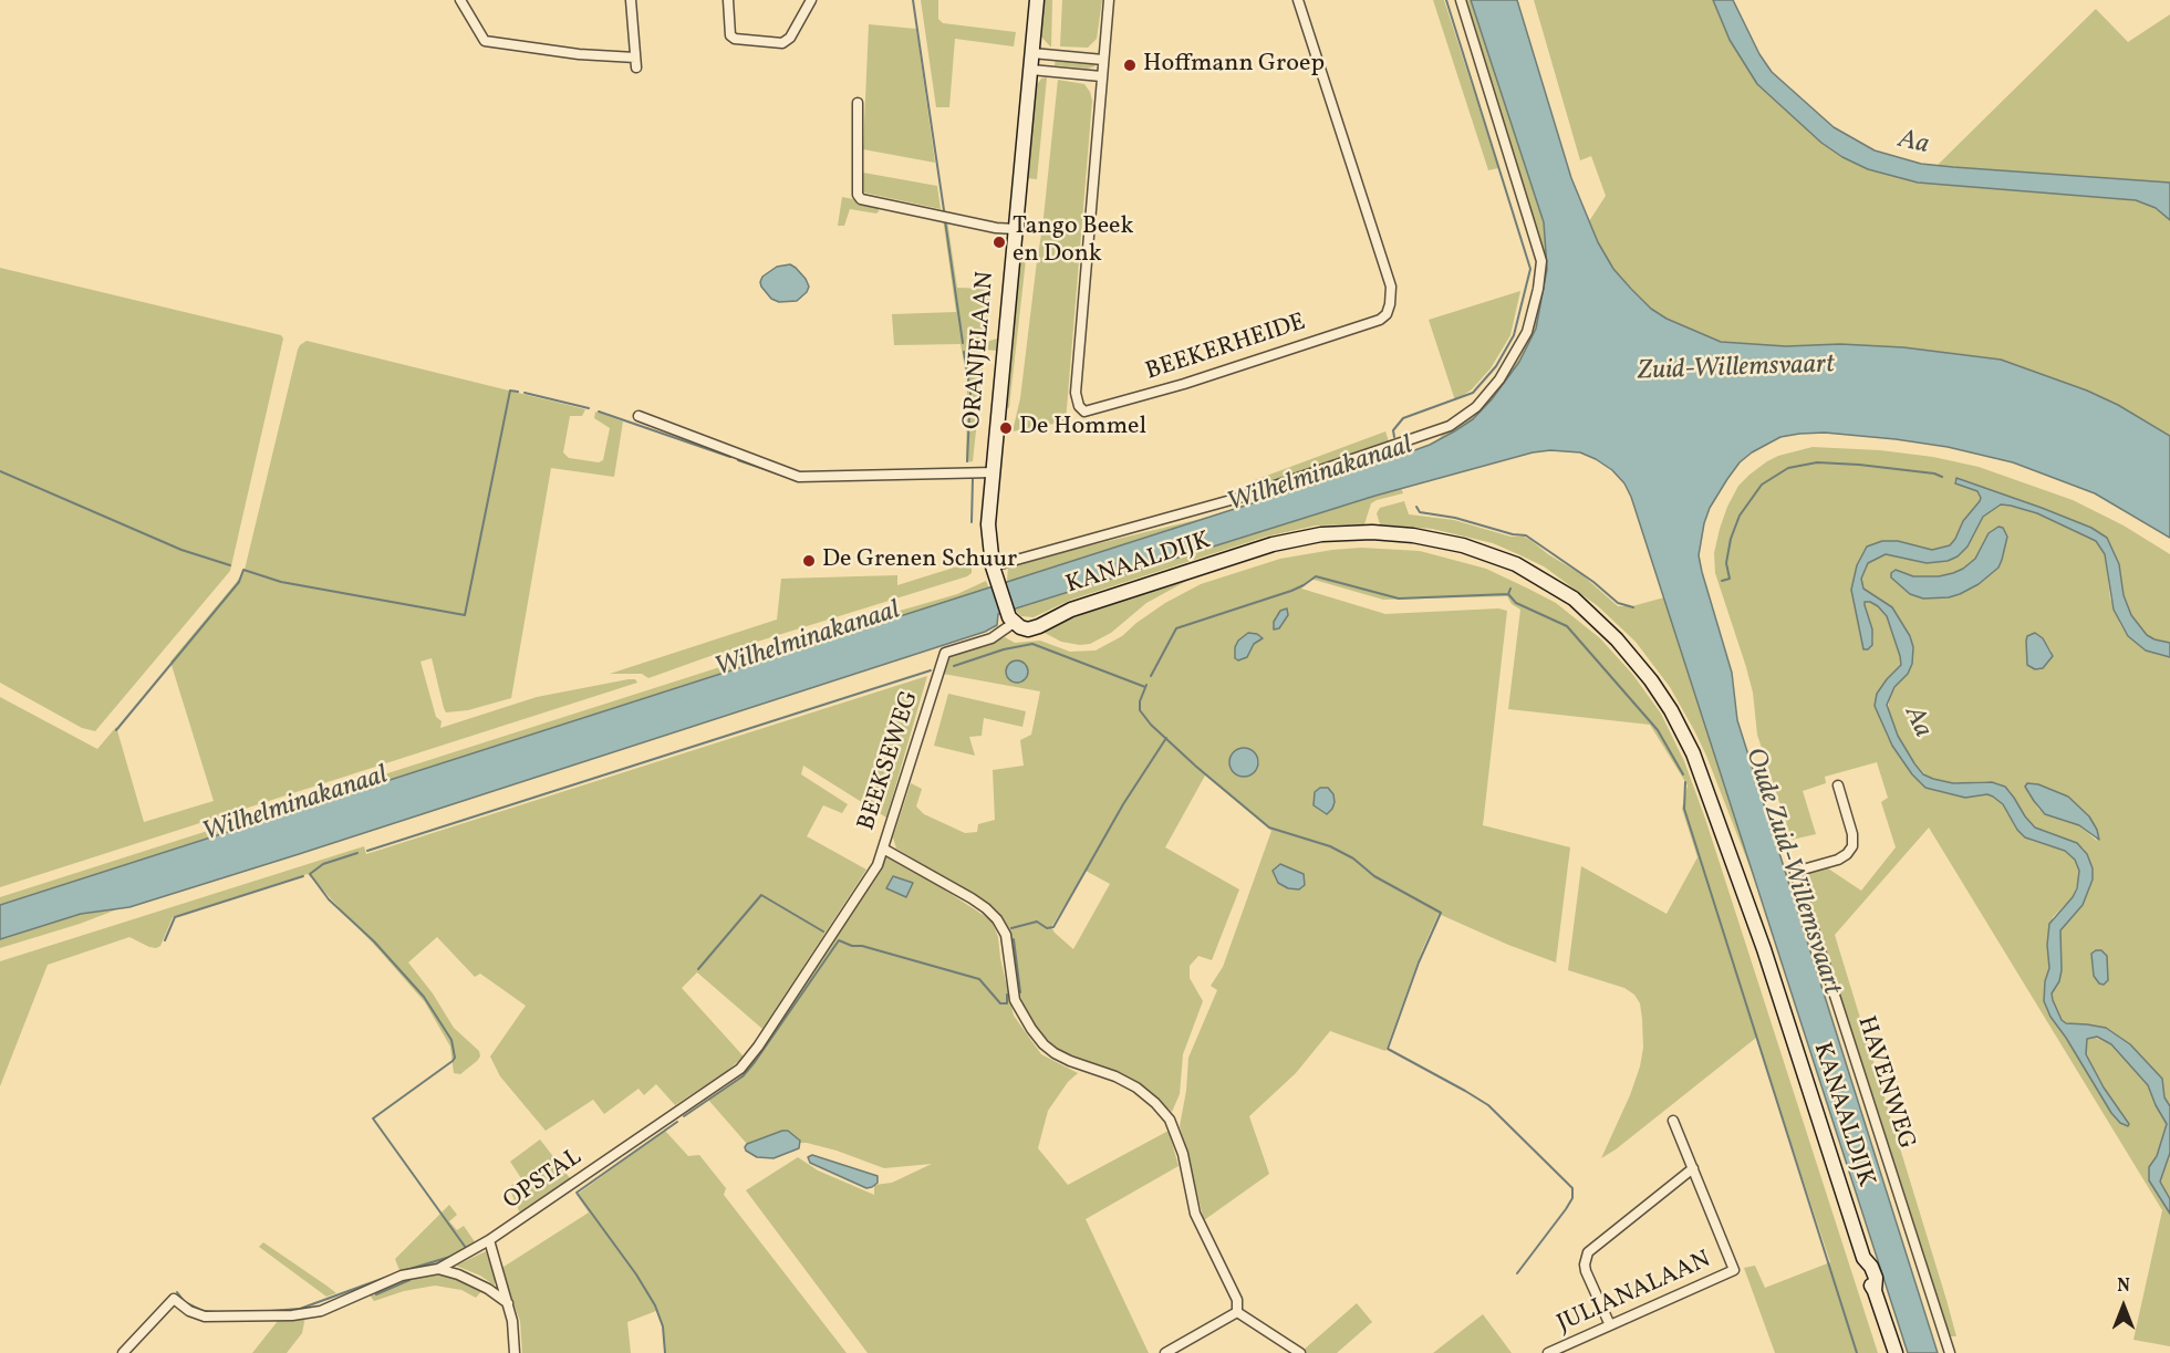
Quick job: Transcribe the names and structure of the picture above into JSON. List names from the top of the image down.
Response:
{
  "streets": {
    "main road": ["ORANJELAAN", "KANAALDIJK"],
    "street": [
      "BEEKERHEIDE",
      "BEEKSEWEG",
      "HAVENWEG",
      "OPSTAL",
      "JULIANALAAN"
    ]
  },
  "crossings": [
    ["ORANJELAAN", "KANAALDIJK"],
    ["ORANJELAAN", "BEEKSEWEG"],
    ["KANAALDIJK", "BEEKSEWEG"],
    ["BEEKSEWEG", "OPSTAL"]
  ],
  "water": [
    "Aa",
    "Zuid-Willemsvaart",
    "Wilhelminakanaal",
    "Oude Zuid-Willemsvaart"
  ],
  "places": [
    "Hoffmann Groep",
    "Tango Beek en Donk",
    "De Hommel",
    "De Grenen Schuur"
  ],
  "north": "top"
}
